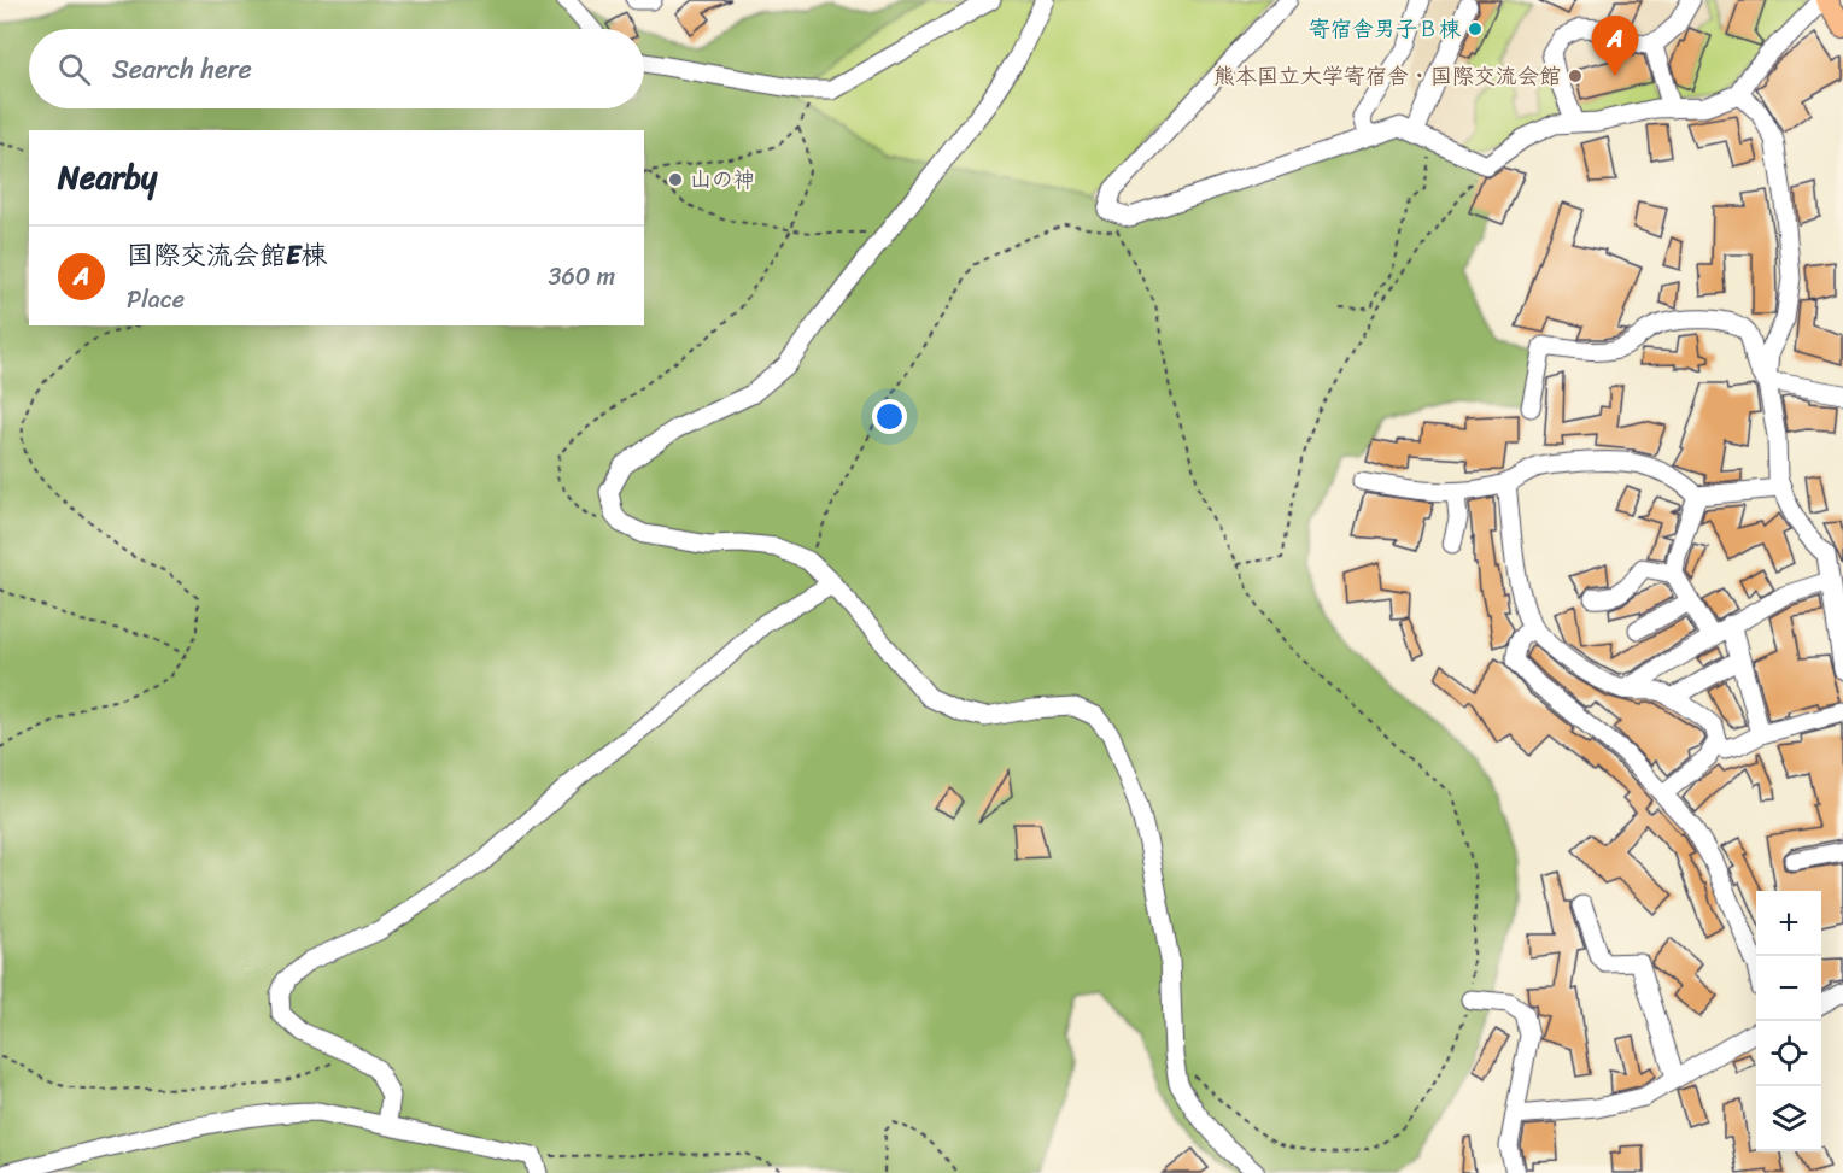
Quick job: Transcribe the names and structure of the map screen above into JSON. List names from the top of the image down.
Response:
{
  "places": ["寄宿舎男子Ｂ棟", "熊本国立大学寄宿舎・国際交流会館", "山の神"],
  "page": {
    "pins": "A",
    "search": "Search here",
    "heading": "Nearby",
    "list": [
      {
        "mark": "A",
        "name": "国際交流会館E棟",
        "note": "Place",
        "value": "360 m"
      }
    ],
    "map_buttons": ["+", "−"]
  }
}
